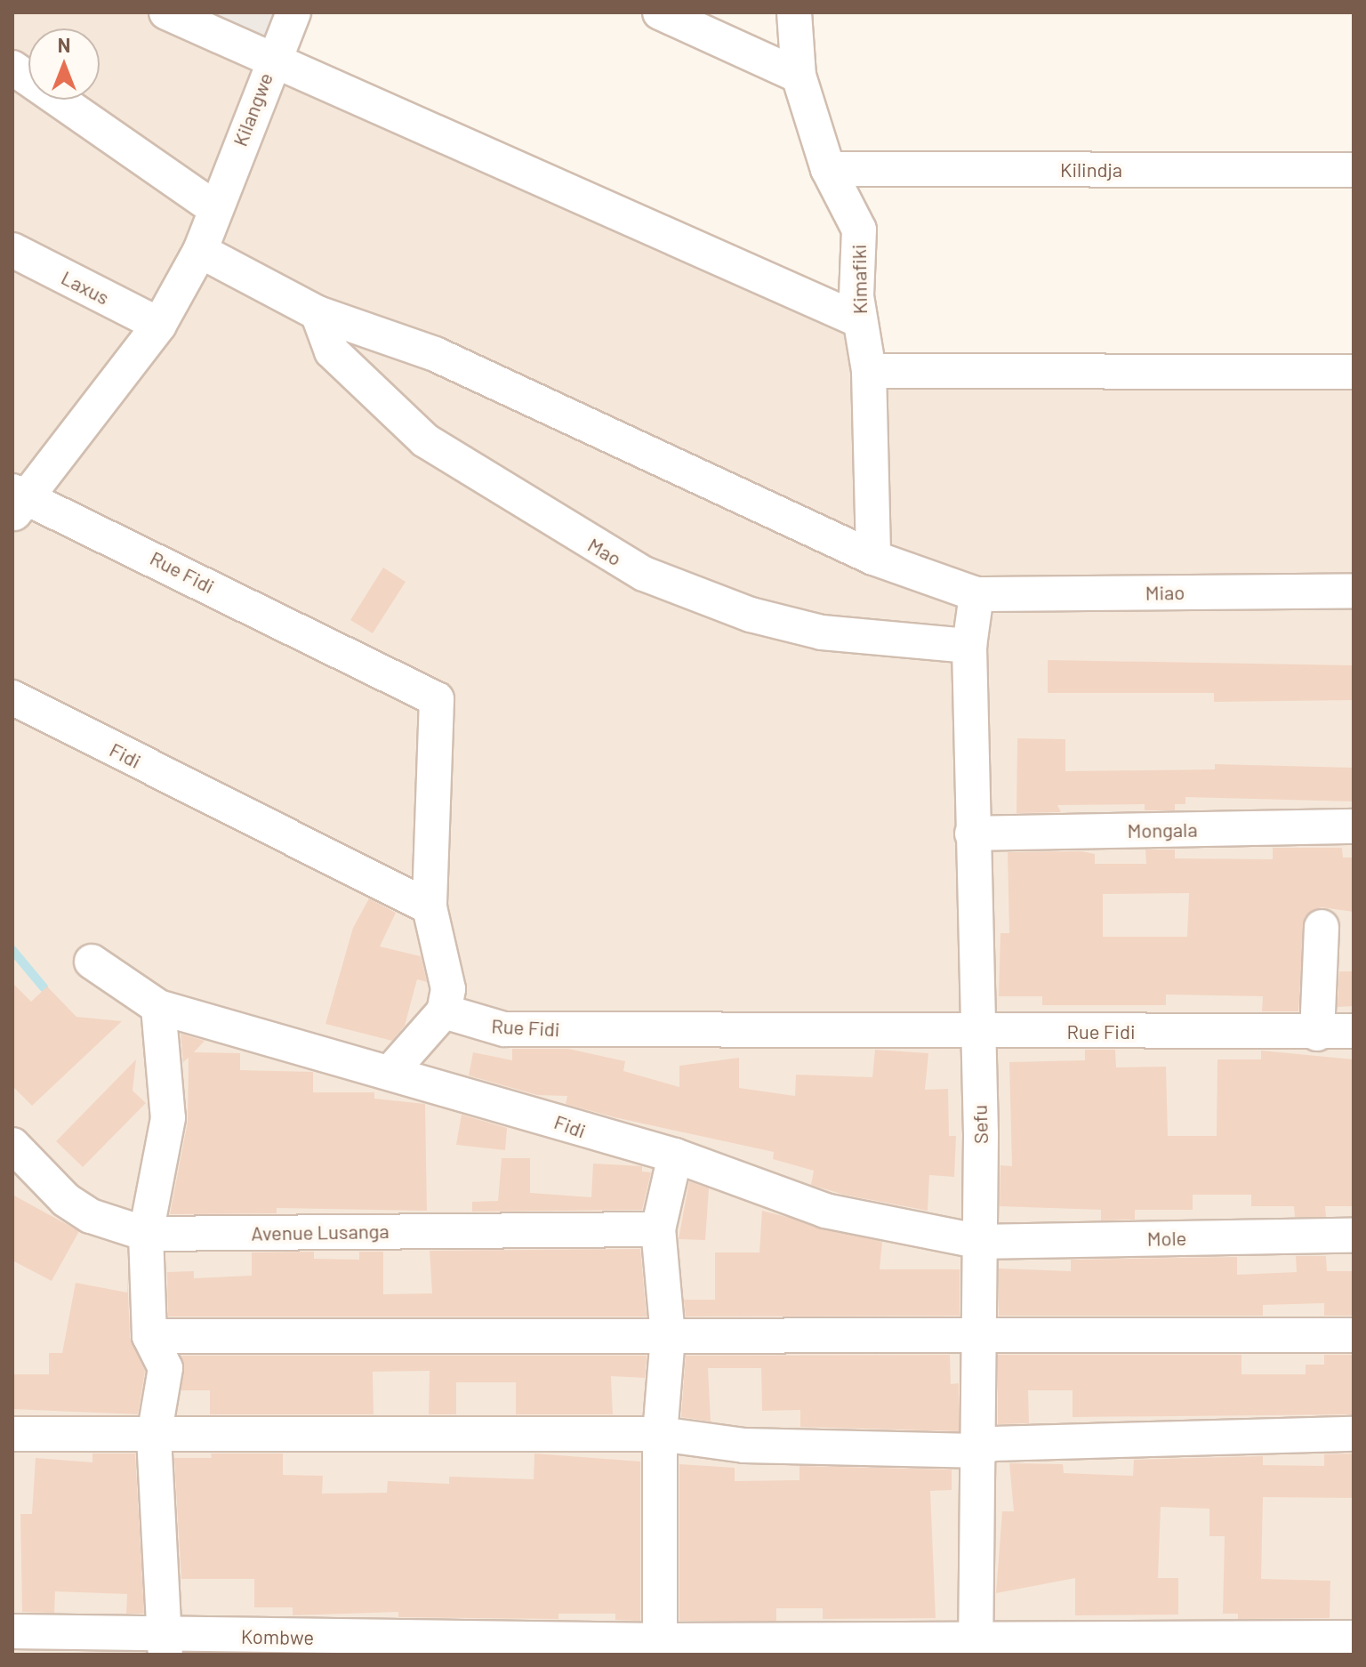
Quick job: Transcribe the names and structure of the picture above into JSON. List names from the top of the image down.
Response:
{
  "streets": {
    "street": [
      "Kilangwe",
      "Kilindja",
      "Kimafiki",
      "Laxus",
      "Mao",
      "Rue Fidi",
      "Miao",
      "Fidi",
      "Mongala",
      "Sefu",
      "Avenue Lusanga",
      "Mole",
      "Kombwe"
    ]
  },
  "crossings": [
    ["Kilangwe", "Laxus"],
    ["Kilangwe", "Rue Fidi"],
    ["Kilindja", "Kimafiki"],
    ["Mao", "Sefu"],
    ["Rue Fidi", "Fidi"],
    ["Rue Fidi", "Sefu"],
    ["Miao", "Sefu"],
    ["Fidi", "Sefu"],
    ["Fidi", "Mole"],
    ["Mongala", "Sefu"],
    ["Sefu", "Mole"],
    ["Sefu", "Kombwe"]
  ],
  "north": "top"
}
